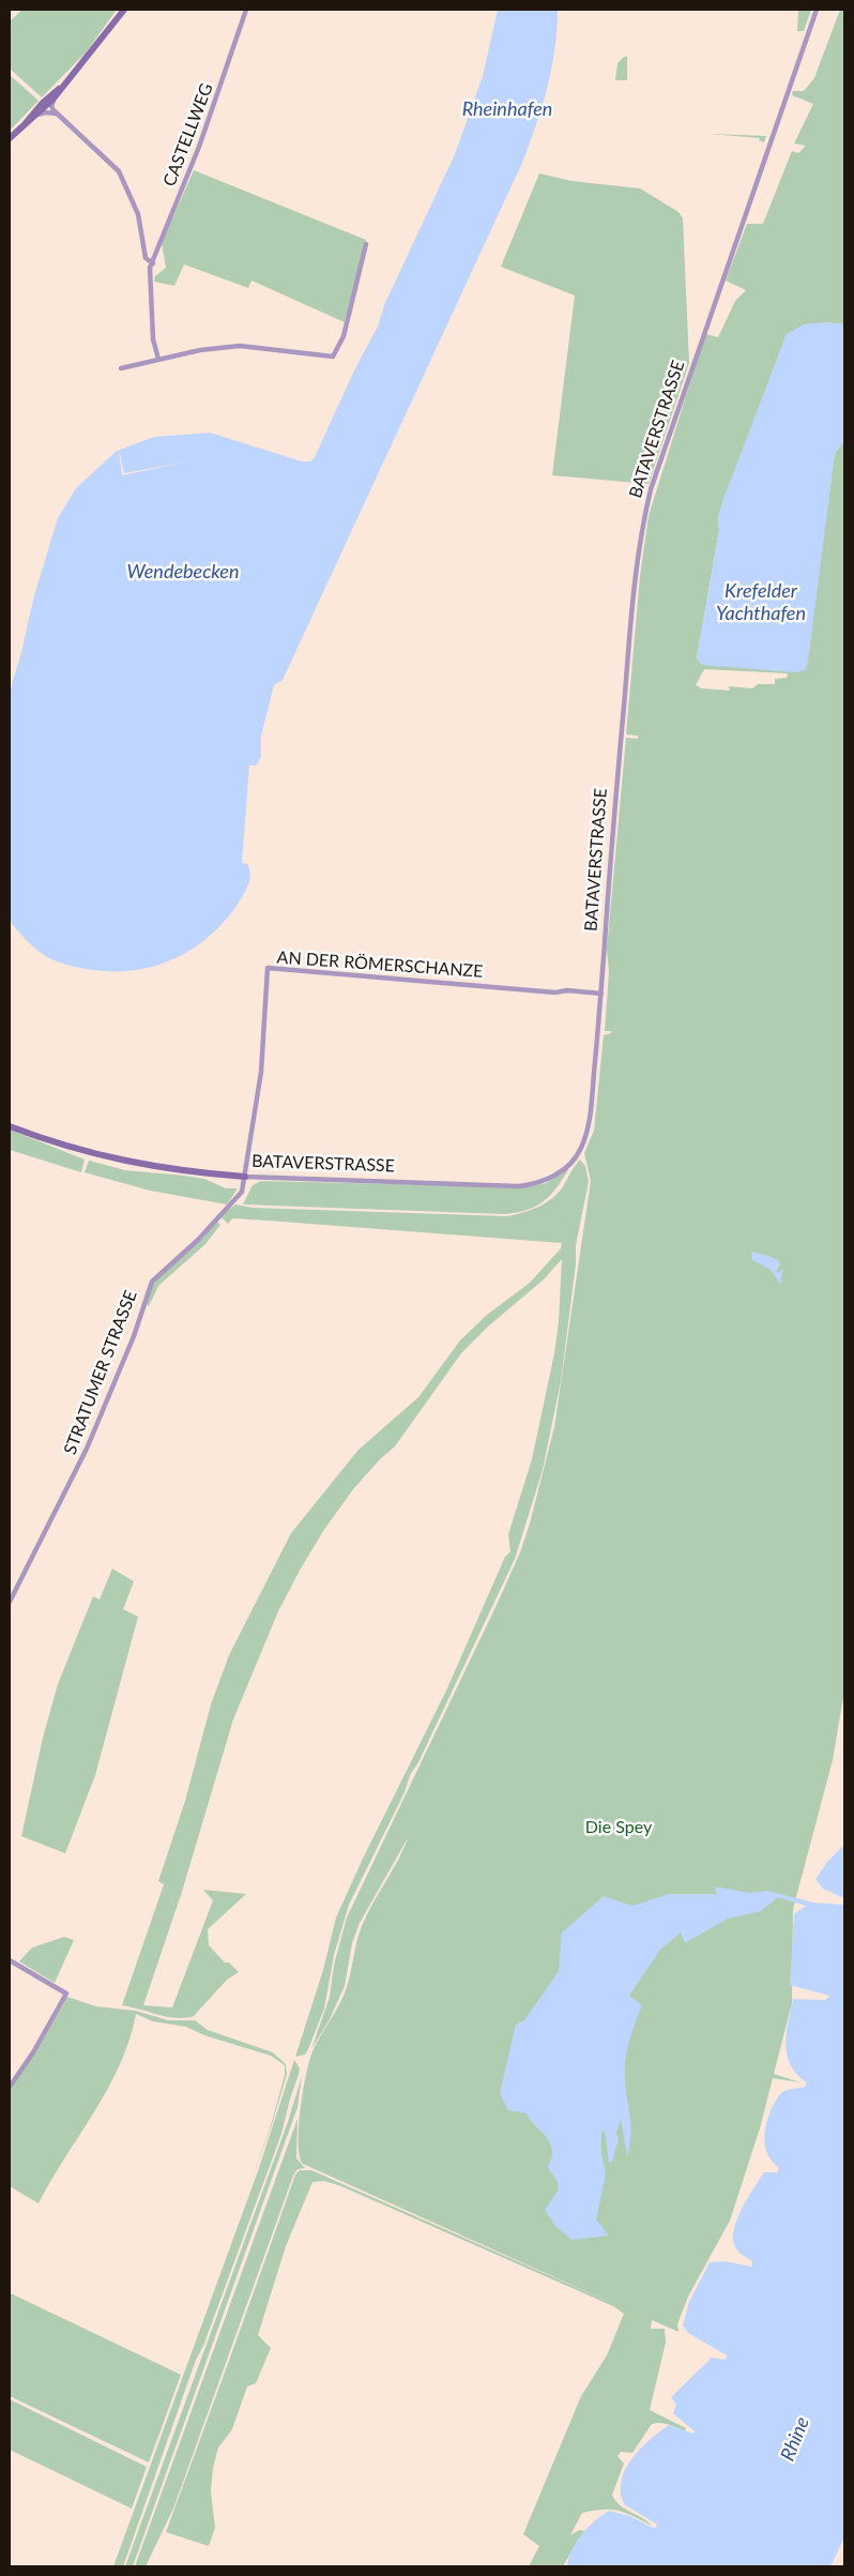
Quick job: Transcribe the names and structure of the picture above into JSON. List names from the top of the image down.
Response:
{
  "streets": {
    "street": [
      "CASTELLWEG",
      "BATAVERSTRASSE",
      "AN DER RÖMERSCHANZE",
      "STRATUMER STRASSE"
    ]
  },
  "crossings": [
    ["BATAVERSTRASSE", "AN DER RÖMERSCHANZE"],
    ["BATAVERSTRASSE", "STRATUMER STRASSE"],
    ["AN DER RÖMERSCHANZE", "STRATUMER STRASSE"]
  ],
  "water": [
    "Rheinhafen",
    "Wendebecken",
    "Krefelder Yachthafen",
    "Rhine"
  ],
  "parks": ["Die Spey"]
}
